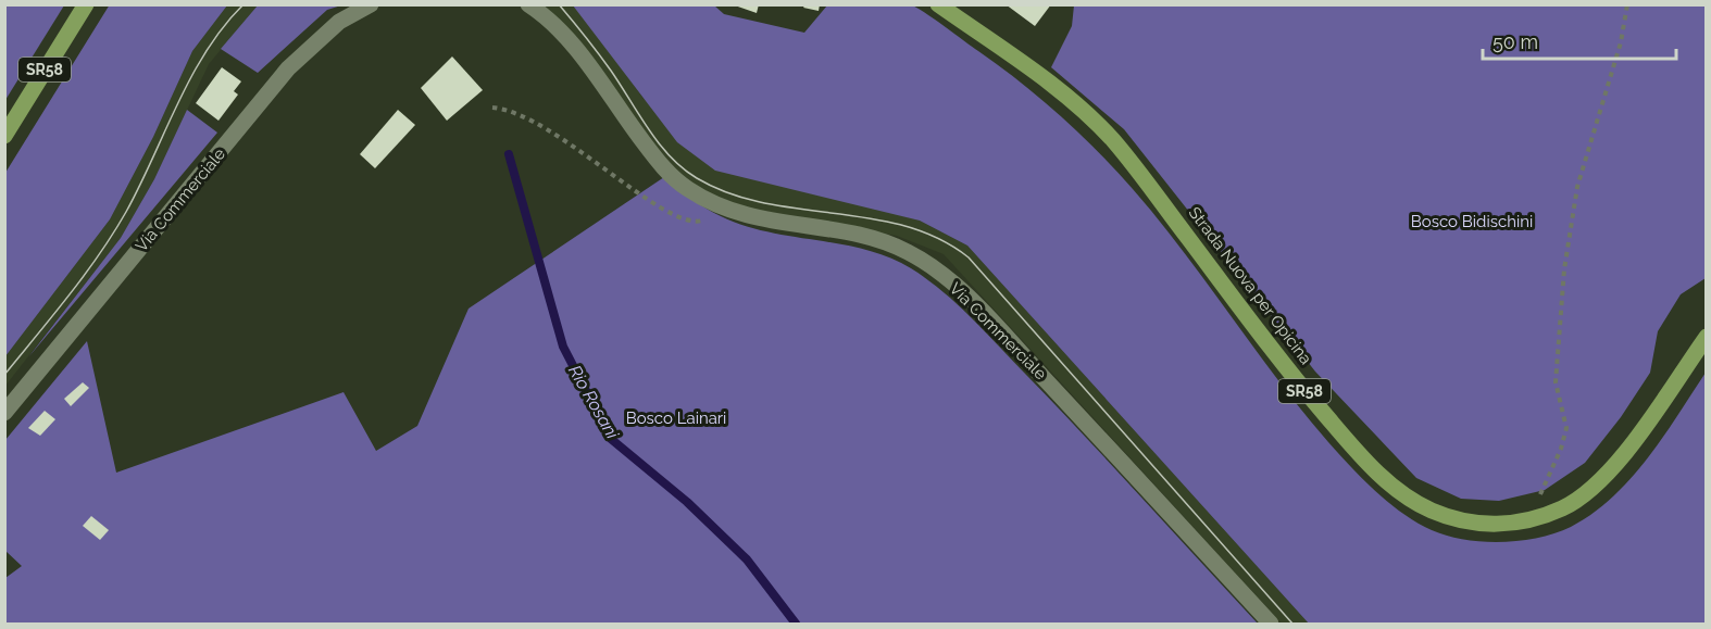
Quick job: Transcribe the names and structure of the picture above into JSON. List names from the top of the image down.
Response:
{
  "streets": {
    "main road": ["SR58", "Strada Nuova per Opicina"],
    "street": ["Via Commerciale"]
  },
  "water": ["Rio Rosani"],
  "parks": ["Bosco Bidischini", "Bosco Lainari"],
  "scale_bar": "50 m"
}
